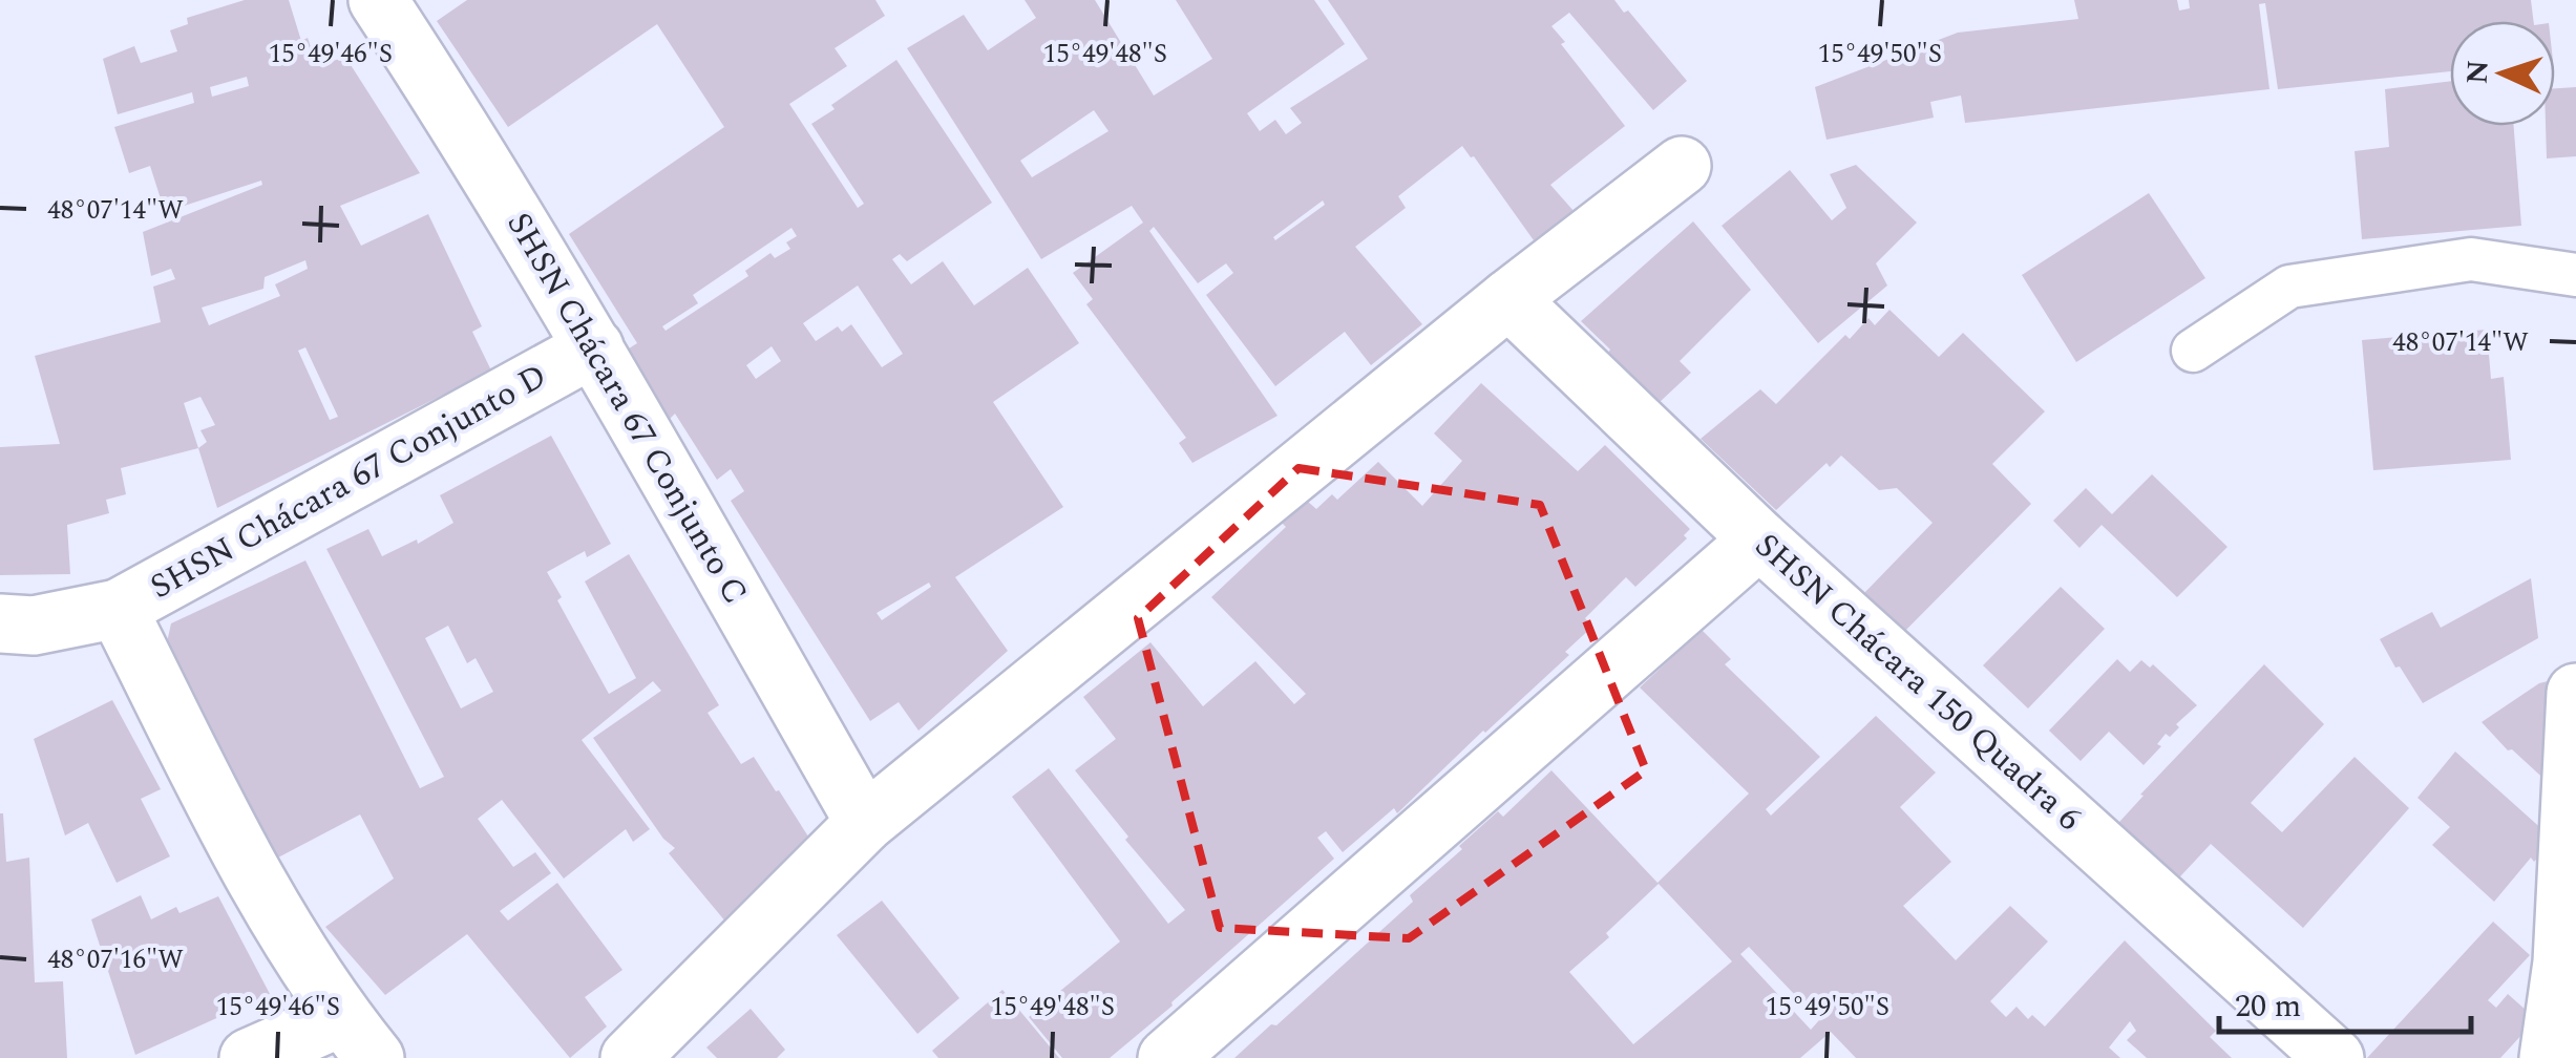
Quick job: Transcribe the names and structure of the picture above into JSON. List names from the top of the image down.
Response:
{
  "streets": {
    "street": ["SHSN Chácara 67 Conjunto C", "SHSN Chácara 67 Conjunto D", "SHSN Chácara 150 Quadra 6"]
  },
  "crossings": [
    ["SHSN Chácara 67 Conjunto C", "SHSN Chácara 67 Conjunto D"]
  ],
  "scale_bar": "20 m",
  "north": "left",
  "coordinates": [
    "15°49'46\"S",
    "15°49'48\"S",
    "15°49'50\"S",
    "48°07'14\"W",
    "48°07'16\"W"
  ]
}
